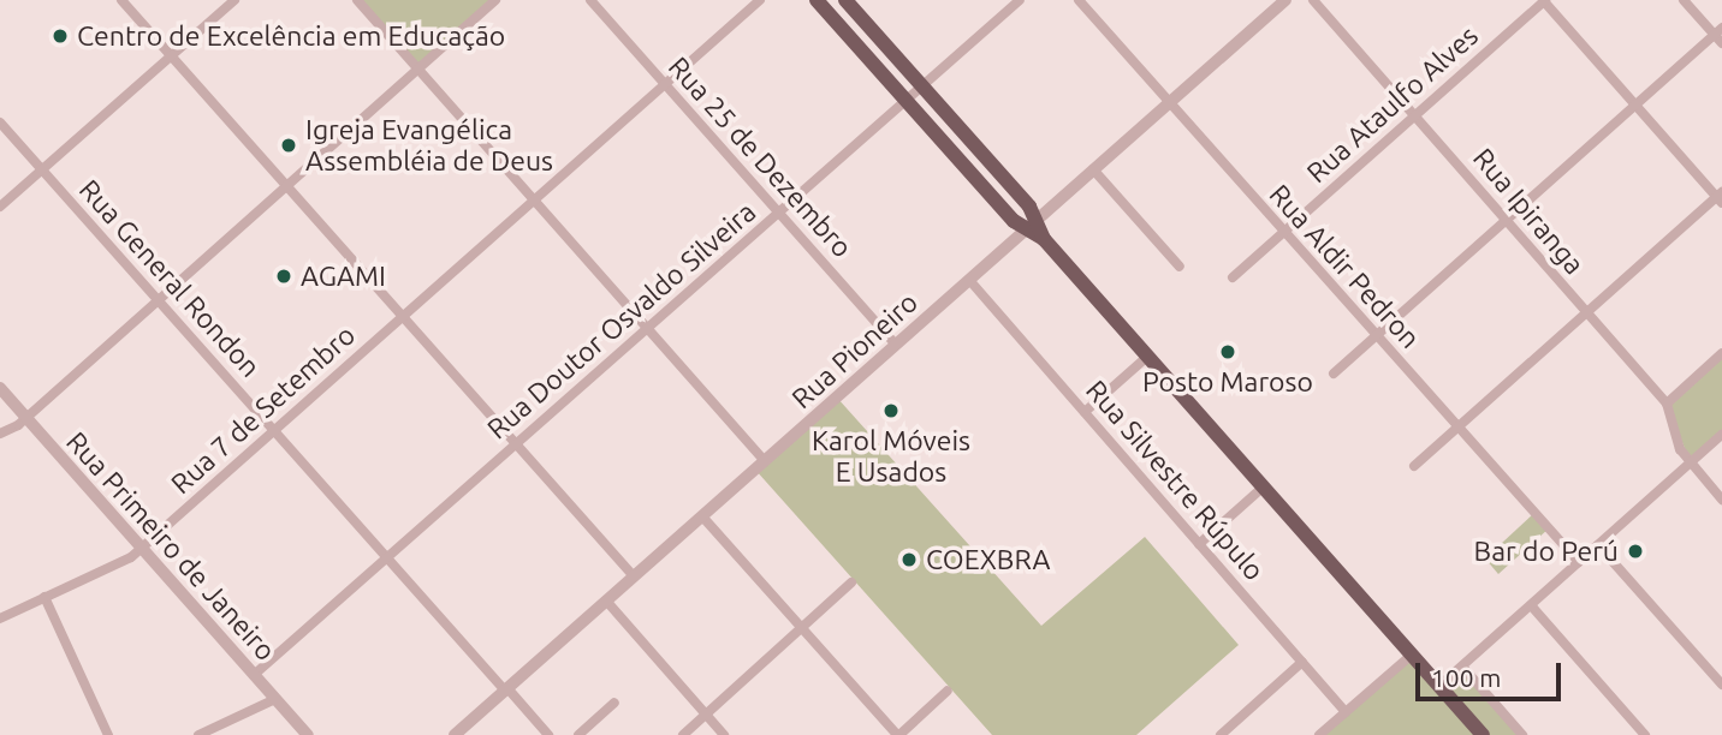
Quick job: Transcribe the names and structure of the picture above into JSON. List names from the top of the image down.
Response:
{
  "streets": {
    "street": [
      "Rua Ataulfo Alves",
      "Rua 25 de Dezembro",
      "Rua Ipiranga",
      "Rua Aldir Pedron",
      "Rua General Rondon",
      "Rua Doutor Osvaldo Silveira",
      "Rua Pioneiro",
      "Rua 7 de Setembro",
      "Rua Silvestre Rúpulo",
      "Rua Primeiro de Janeiro"
    ]
  },
  "crossings": [
    ["Rua Ataulfo Alves", "Rua Ipiranga"],
    ["Rua Ataulfo Alves", "Rua Aldir Pedron"],
    ["Rua 25 de Dezembro", "Rua Doutor Osvaldo Silveira"],
    ["Rua 25 de Dezembro", "Rua Pioneiro"],
    ["Rua 25 de Dezembro", "Rua 7 de Setembro"],
    ["Rua Aldir Pedron", "Rua Pioneiro"],
    ["Rua General Rondon", "Rua Doutor Osvaldo Silveira"],
    ["Rua General Rondon", "Rua Pioneiro"],
    ["Rua General Rondon", "Rua 7 de Setembro"],
    ["Rua Doutor Osvaldo Silveira", "Rua Primeiro de Janeiro"],
    ["Rua Pioneiro", "Rua Silvestre Rúpulo"],
    ["Rua 7 de Setembro", "Rua Primeiro de Janeiro"]
  ],
  "places": [
    "Centro de Excelência em Educação",
    "Igreja Evangélica Assembléia de Deus",
    "AGAMI",
    "Posto Maroso",
    "Karol Móveis E Usados",
    "Bar do Perú",
    "COEXBRA"
  ],
  "scale_bar": "100 m"
}
